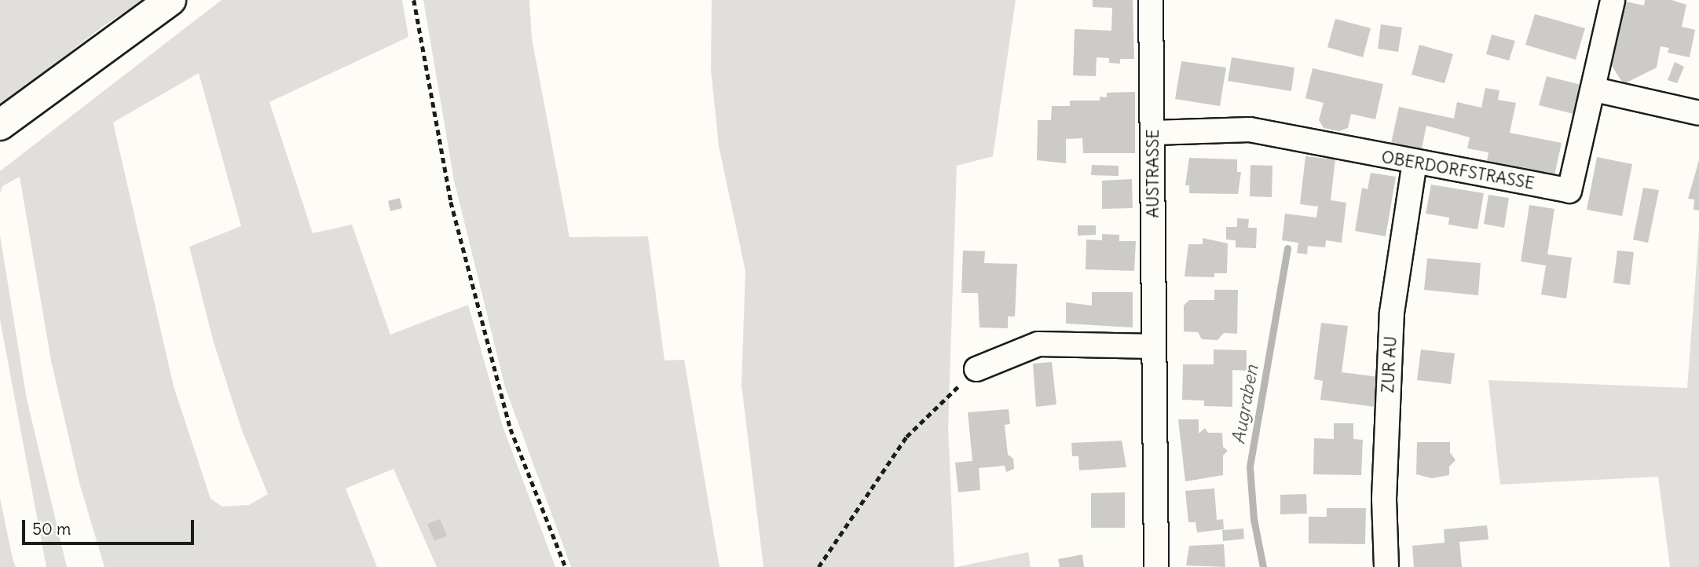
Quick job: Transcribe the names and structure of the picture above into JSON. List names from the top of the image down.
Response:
{
  "streets": {
    "street": ["OBERDORFSTRASSE", "AUSTRASSE", "ZUR AU"]
  },
  "crossings": [
    ["OBERDORFSTRASSE", "AUSTRASSE"],
    ["OBERDORFSTRASSE", "ZUR AU"]
  ],
  "water": ["Augraben"],
  "scale_bar": "50 m"
}
